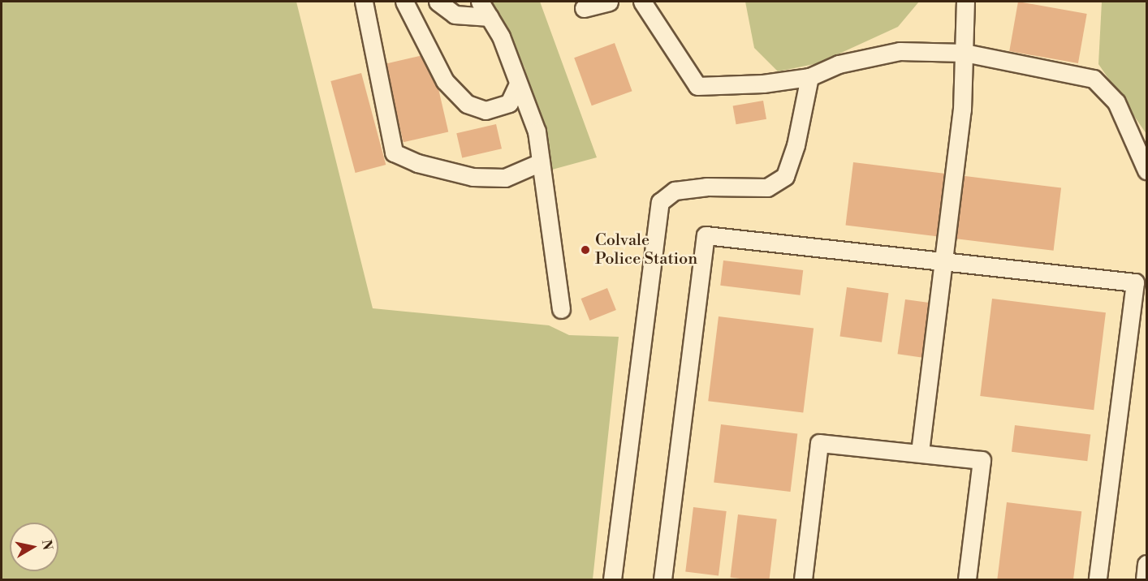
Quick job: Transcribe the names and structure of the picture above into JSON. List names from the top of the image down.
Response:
{
  "places": ["Colvale Police Station"],
  "north": "right"
}
